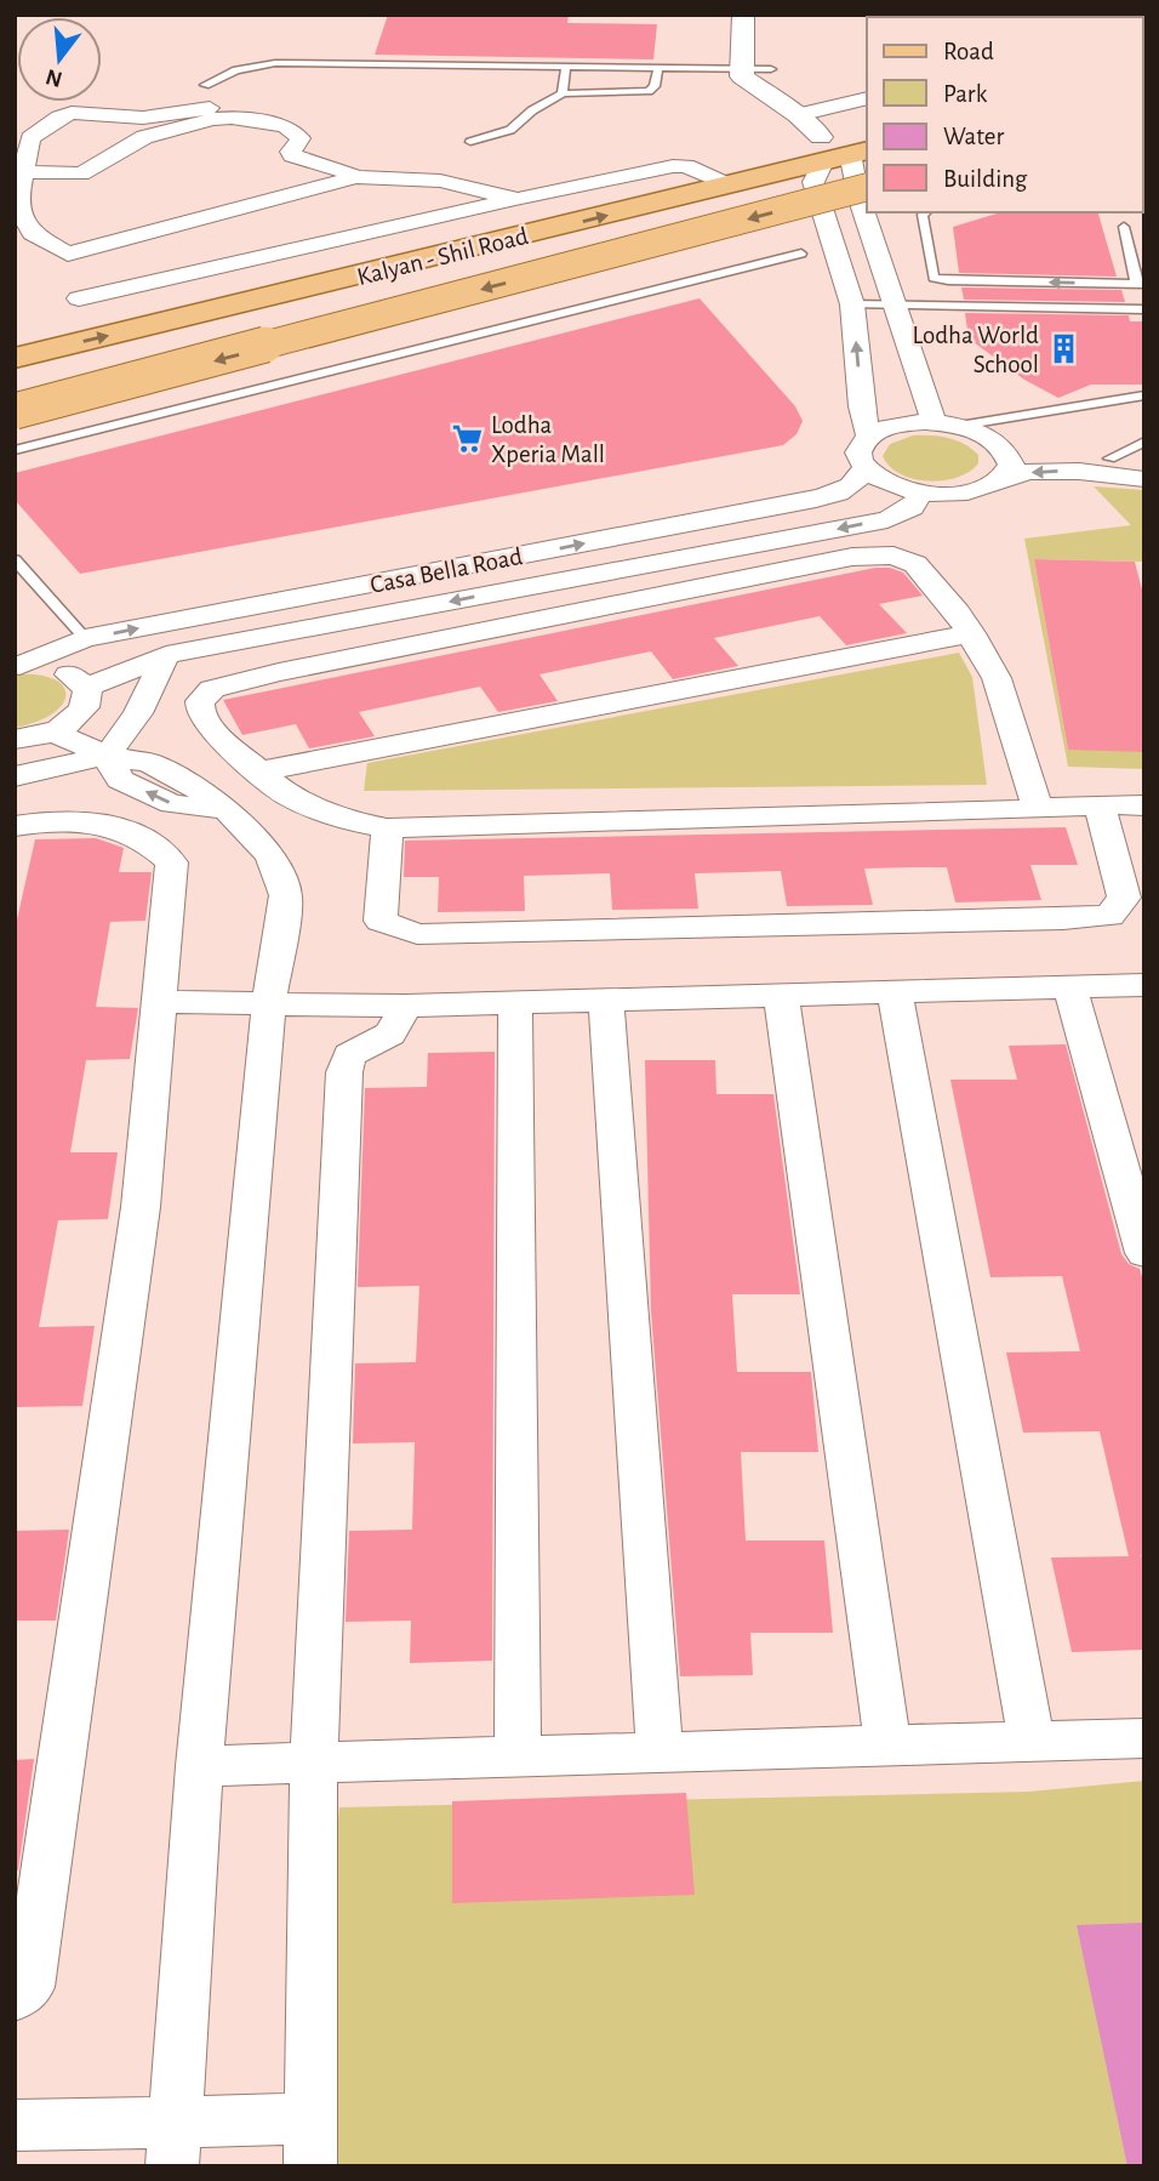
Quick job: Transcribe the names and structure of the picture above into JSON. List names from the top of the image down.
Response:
{
  "streets": {
    "main road": ["Kalyan - Shil Road"],
    "street": ["Casa Bella Road"]
  },
  "places": {
    "building": ["Lodha World School"],
    "supermarket": ["Lodha Xperia Mall"]
  },
  "legend": [
    "Road",
    "Park",
    "Water",
    "Building"
  ],
  "north": "bottom"
}
